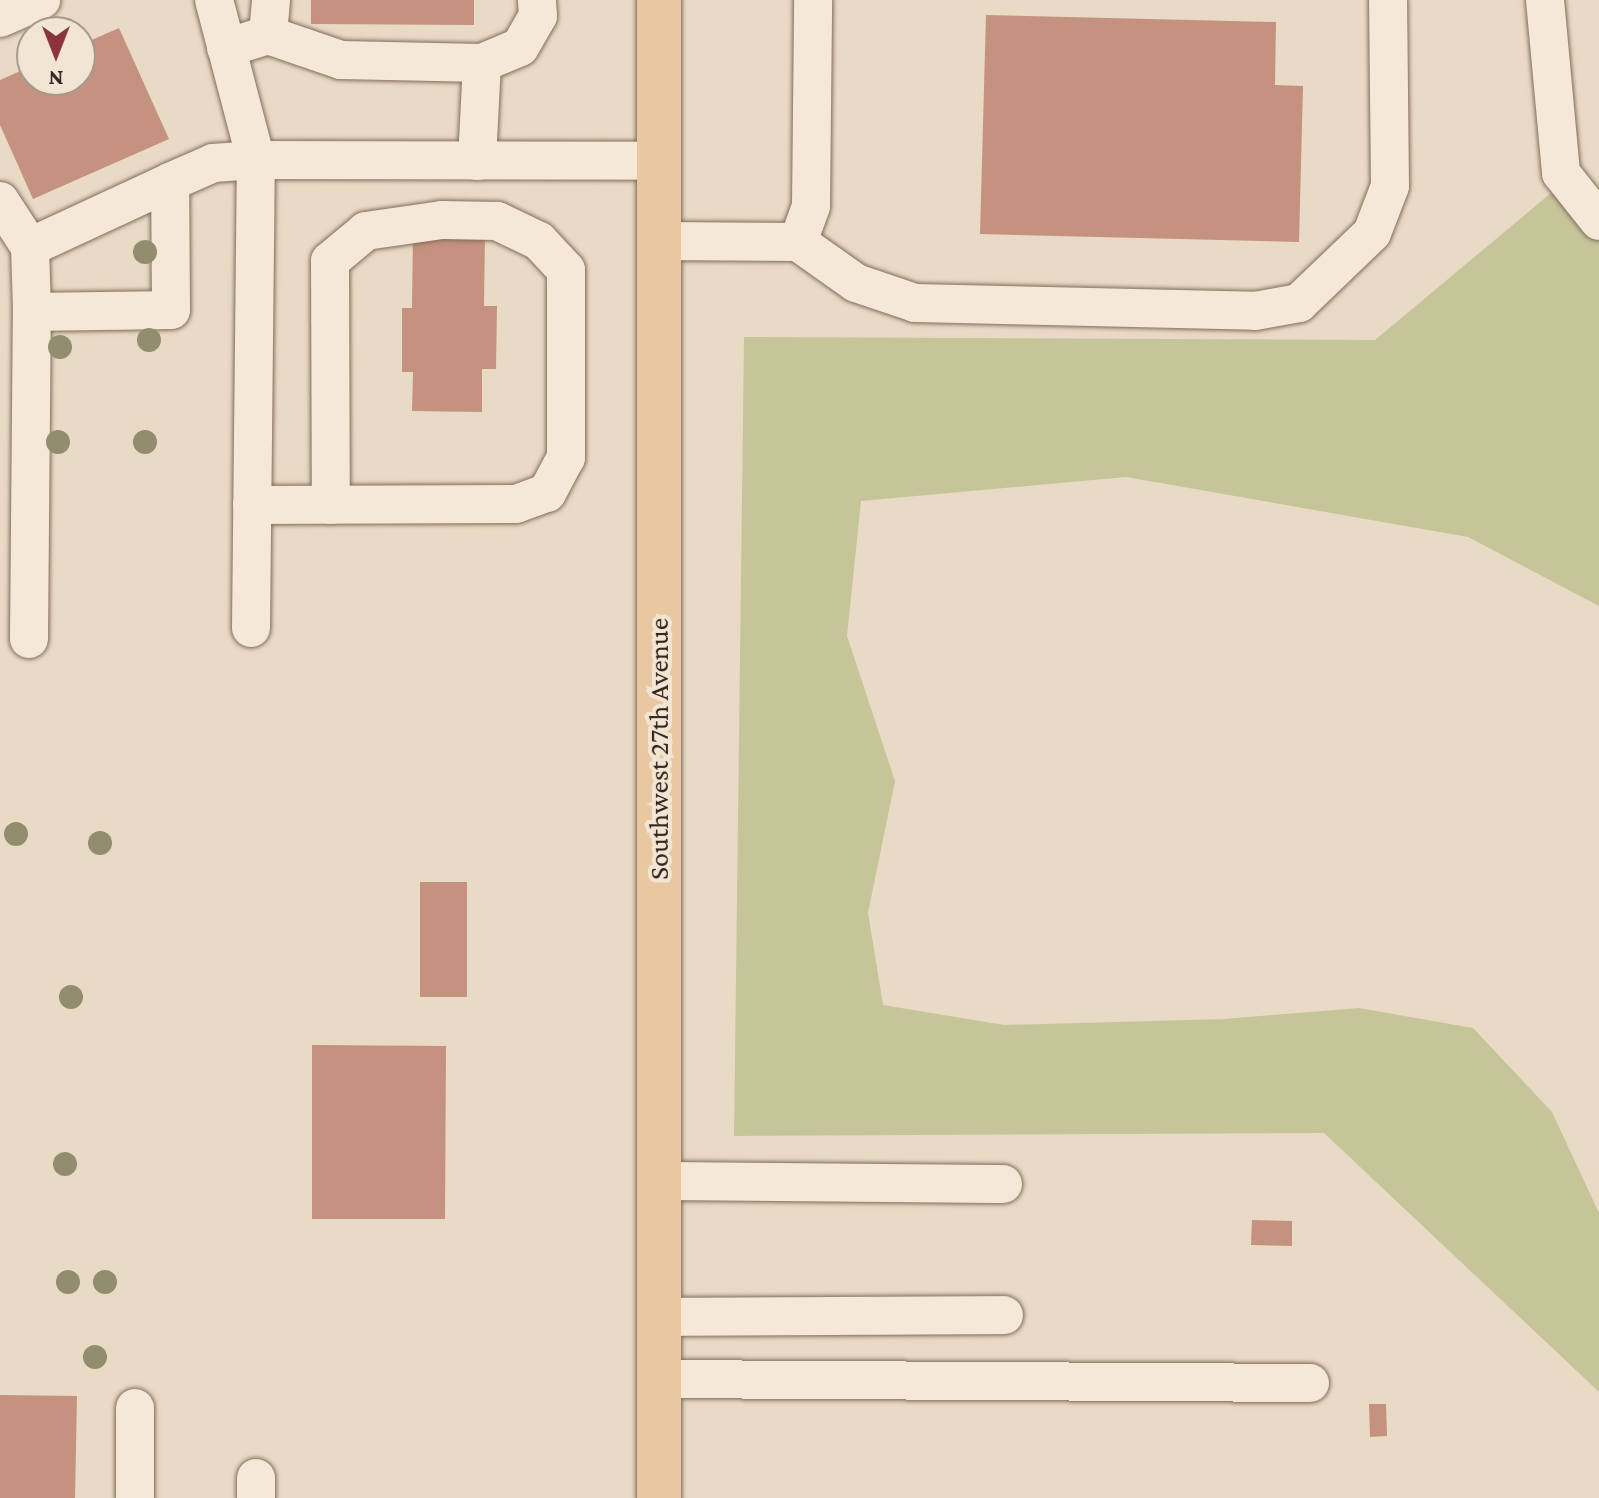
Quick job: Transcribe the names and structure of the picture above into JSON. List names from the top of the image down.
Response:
{
  "streets": {
    "main road": ["Southwest 27th Avenue"]
  },
  "north": "bottom"
}
